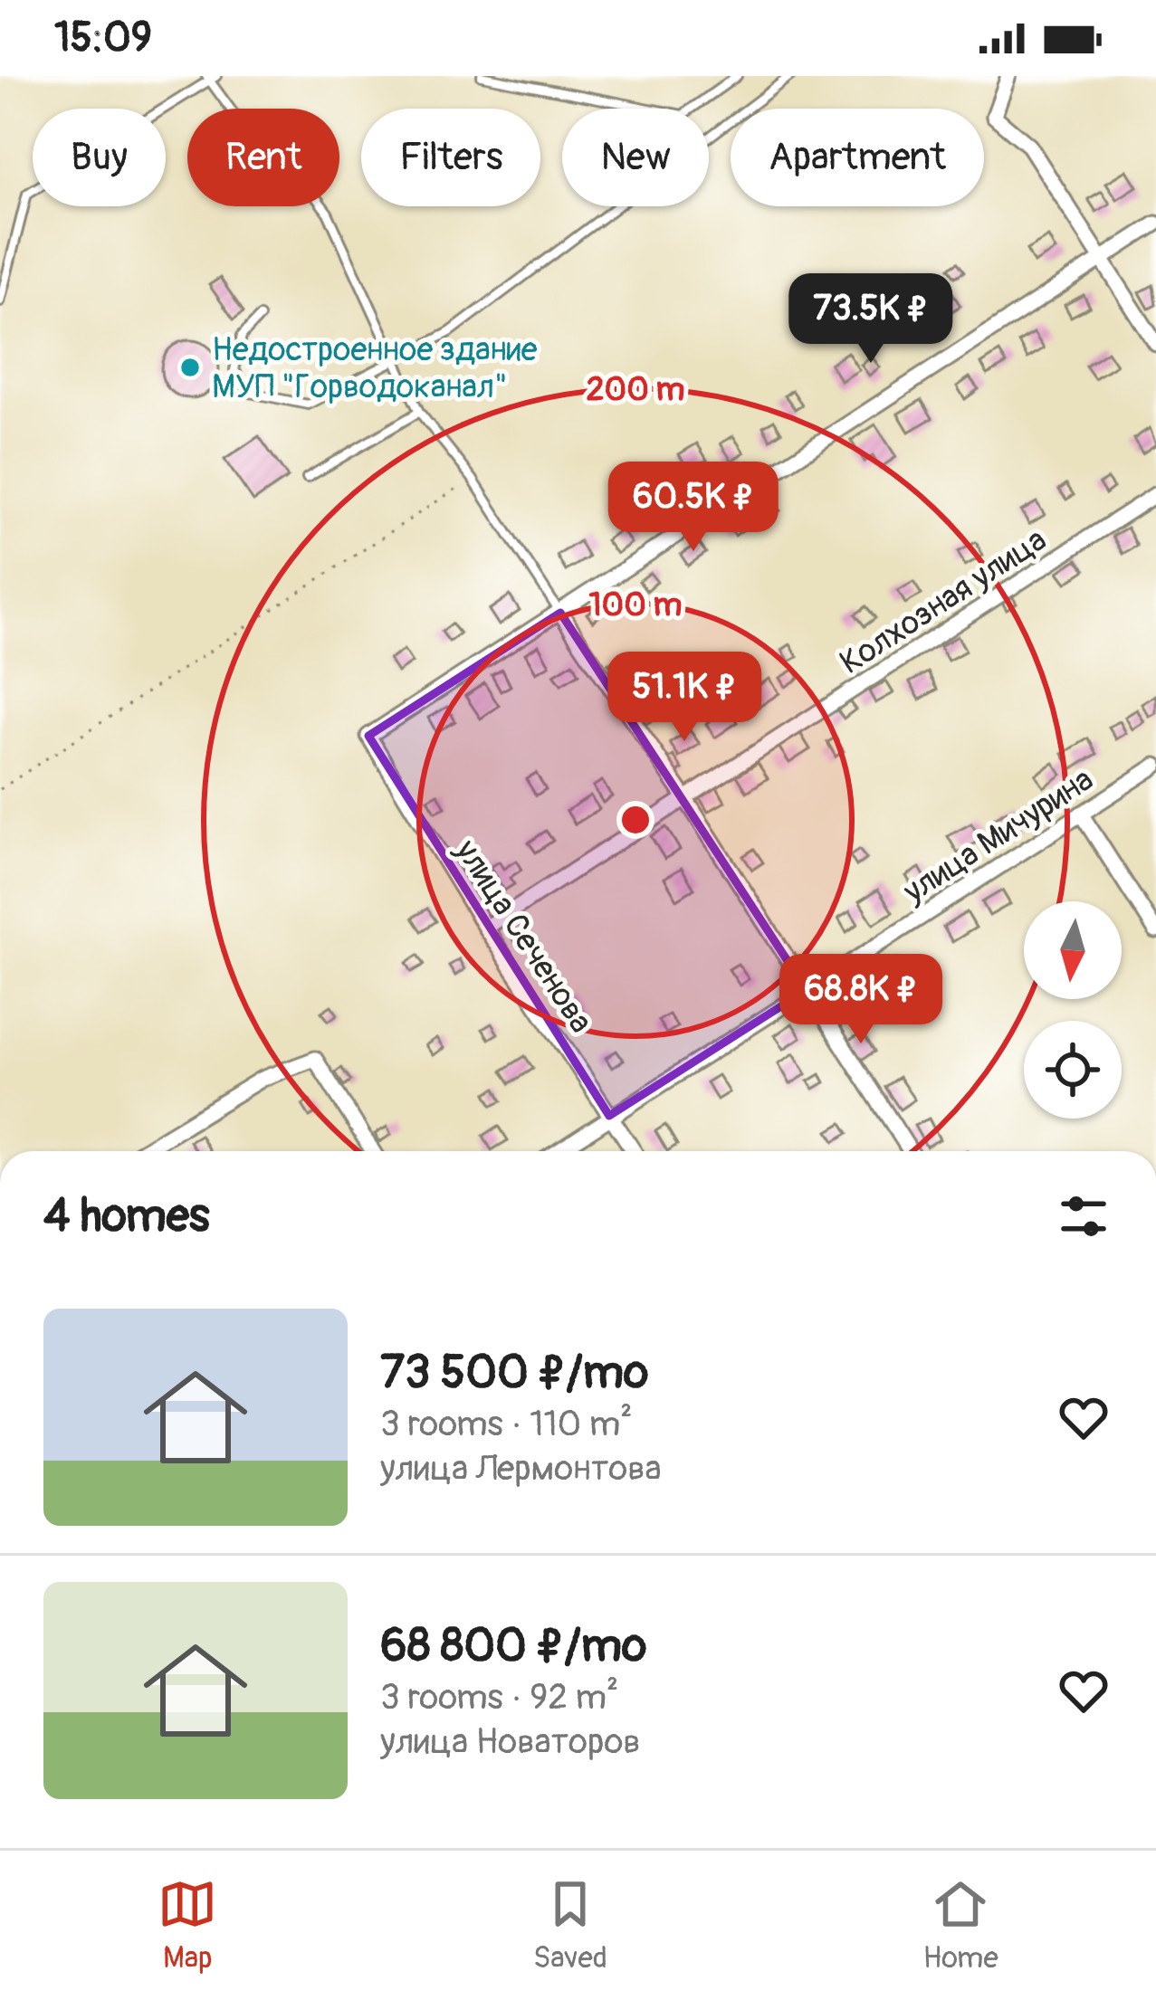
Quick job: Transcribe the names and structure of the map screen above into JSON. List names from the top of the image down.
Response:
{
  "streets": {
    "street": ["Колхозная улица", "улица Мичурина", "улица Сеченова"]
  },
  "crossings": [
    ["Колхозная улица", "улица Сеченова"],
    ["улица Мичурина", "улица Сеченова"]
  ],
  "places": ["Недостроенное здание МУП \"Горводоканал\""],
  "north": "bottom",
  "page": {
    "status": "15:09",
    "chip": [
      "Buy",
      "Rent",
      "Filters",
      "New",
      "Apartment"
    ],
    "price": [
      "73.5K ₽",
      "60.5K ₽",
      "51.1K ₽",
      "68.8K ₽"
    ],
    "heading": "4 homes",
    "list": [
      {
        "name": "73 500 ₽/mo",
        "note": "3 rooms · 110 m² · улица Лермонтова"
      },
      {
        "name": "68 800 ₽/mo",
        "note": "3 rooms · 92 m² · улица Новаторов"
      }
    ],
    "tabs": ["Map", "Saved", "Home"]
  },
  "rings": ["200 m", "100 m"]
}
